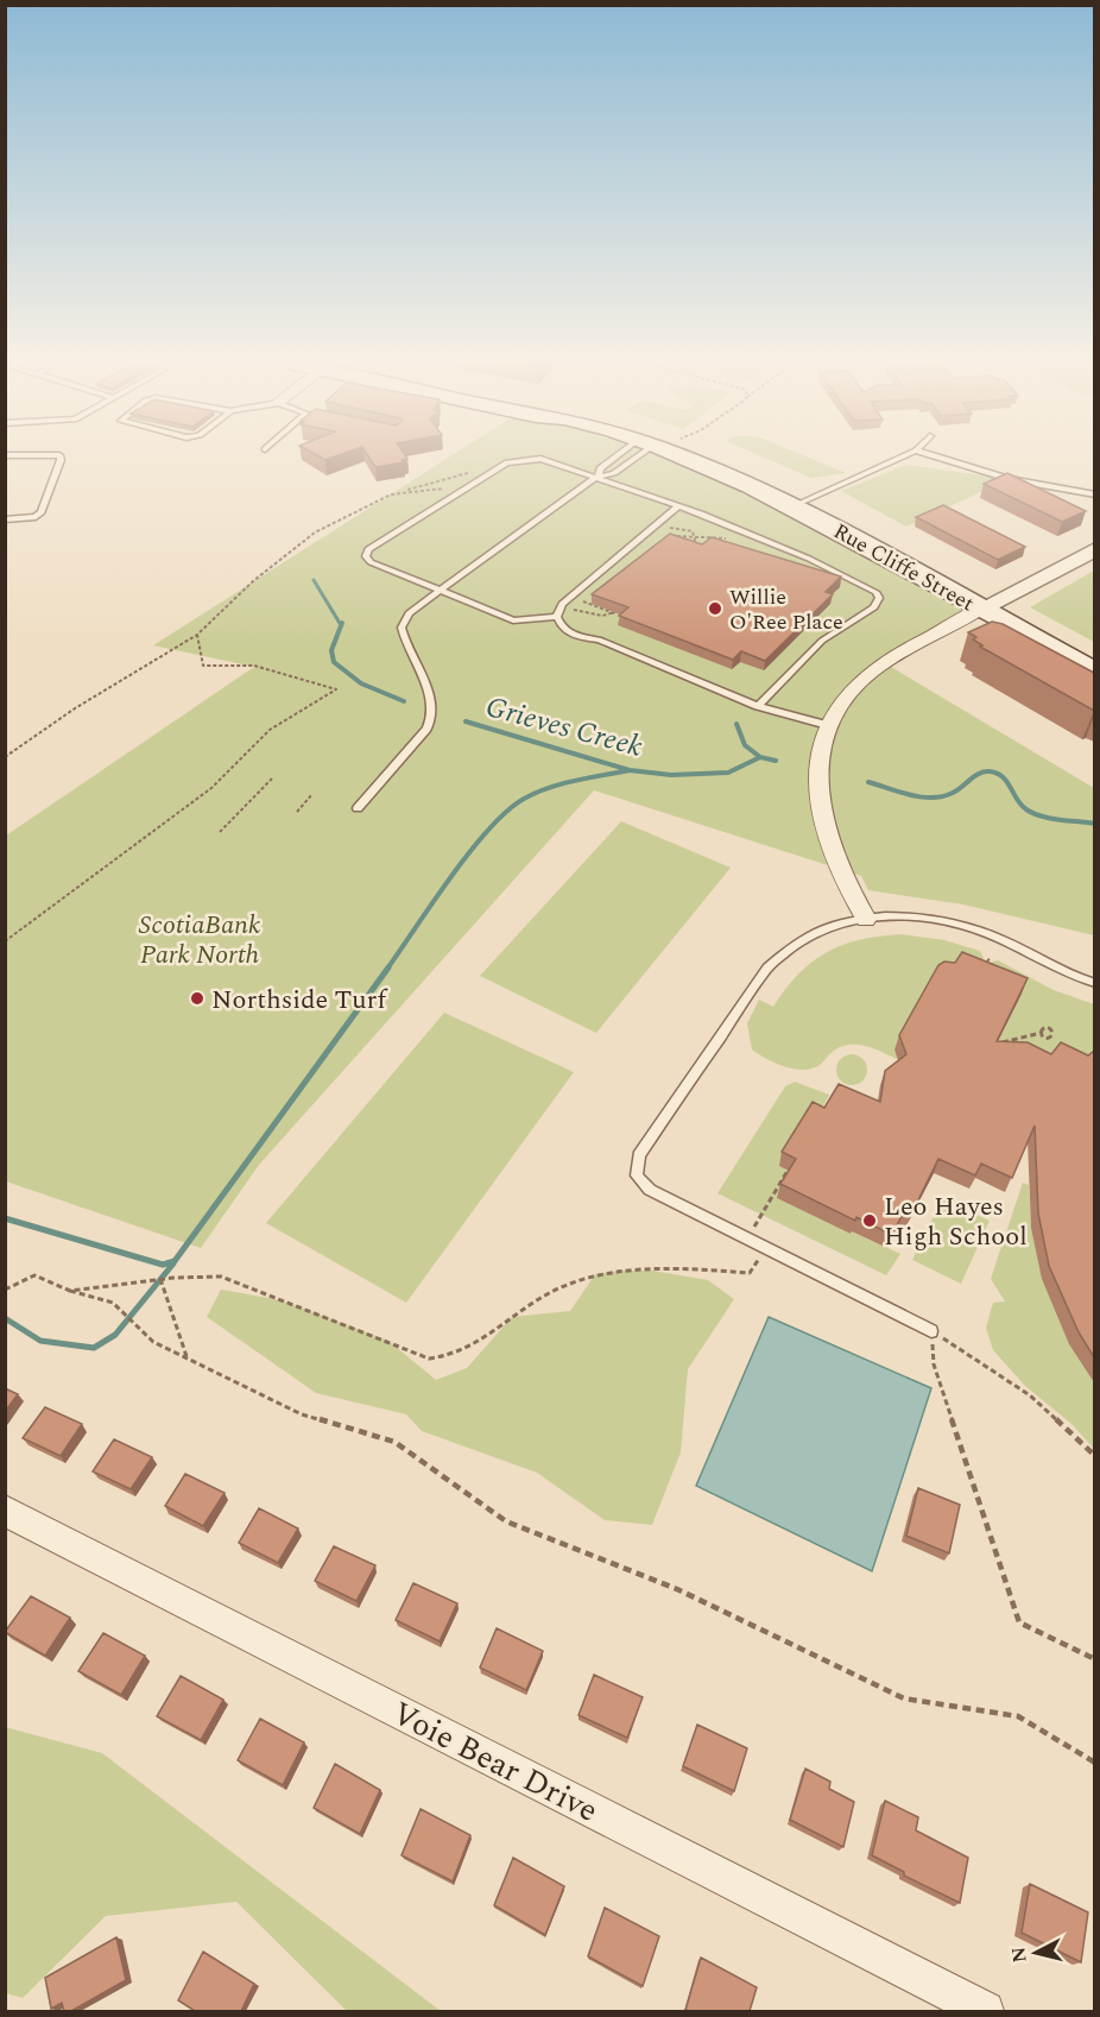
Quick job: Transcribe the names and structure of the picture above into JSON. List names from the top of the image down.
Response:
{
  "streets": {
    "main road": ["Rue Cliffe Street"],
    "street": ["Voie Bear Drive"]
  },
  "water": ["Grieves Creek"],
  "parks": ["ScotiaBank Park North"],
  "places": ["Willie O'Ree Place", "Northside Turf", "Leo Hayes High School"],
  "north": "left"
}
